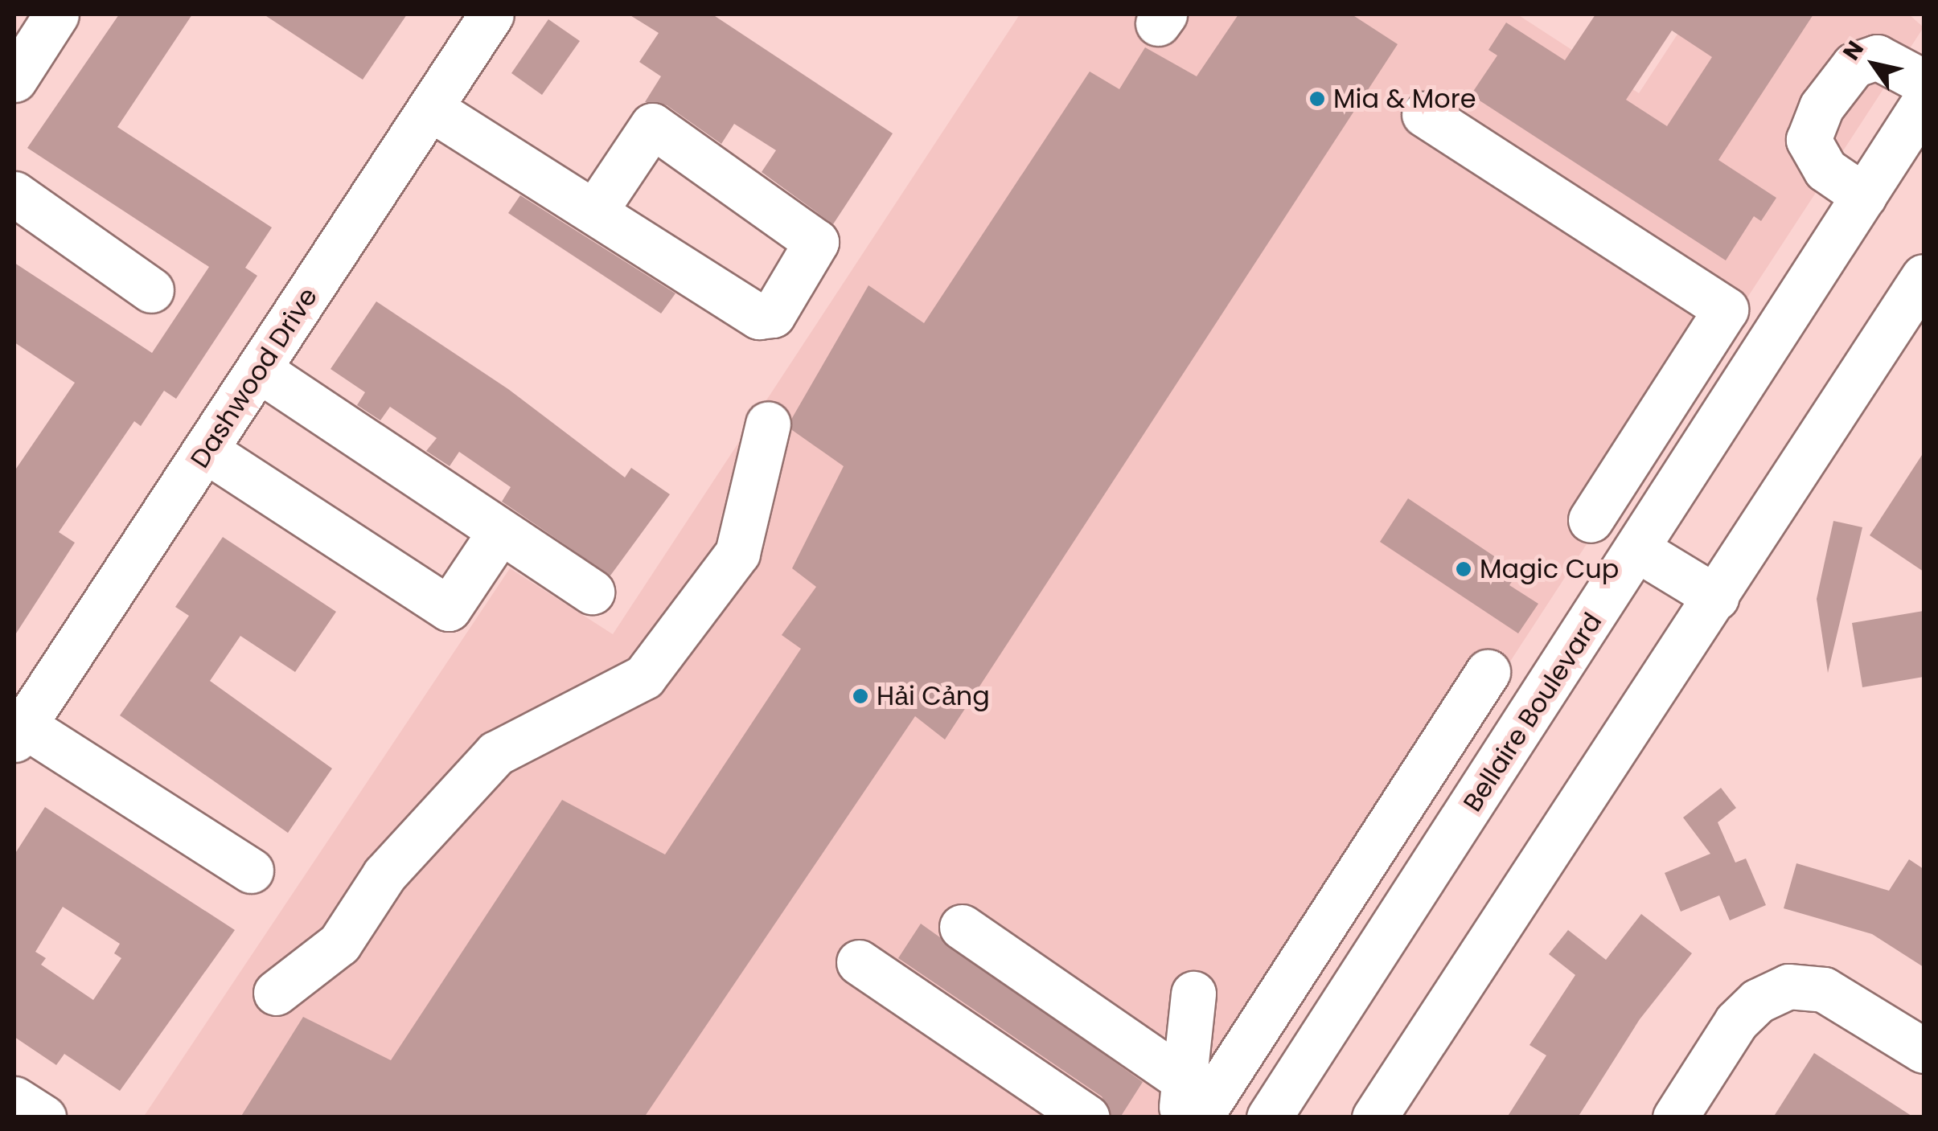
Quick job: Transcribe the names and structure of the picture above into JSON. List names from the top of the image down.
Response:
{
  "streets": {
    "main road": ["Dashwood Drive", "Bellaire Boulevard"]
  },
  "places": ["Mia & More", "Magic Cup", "Hải Cảng"],
  "north": "top left"
}
